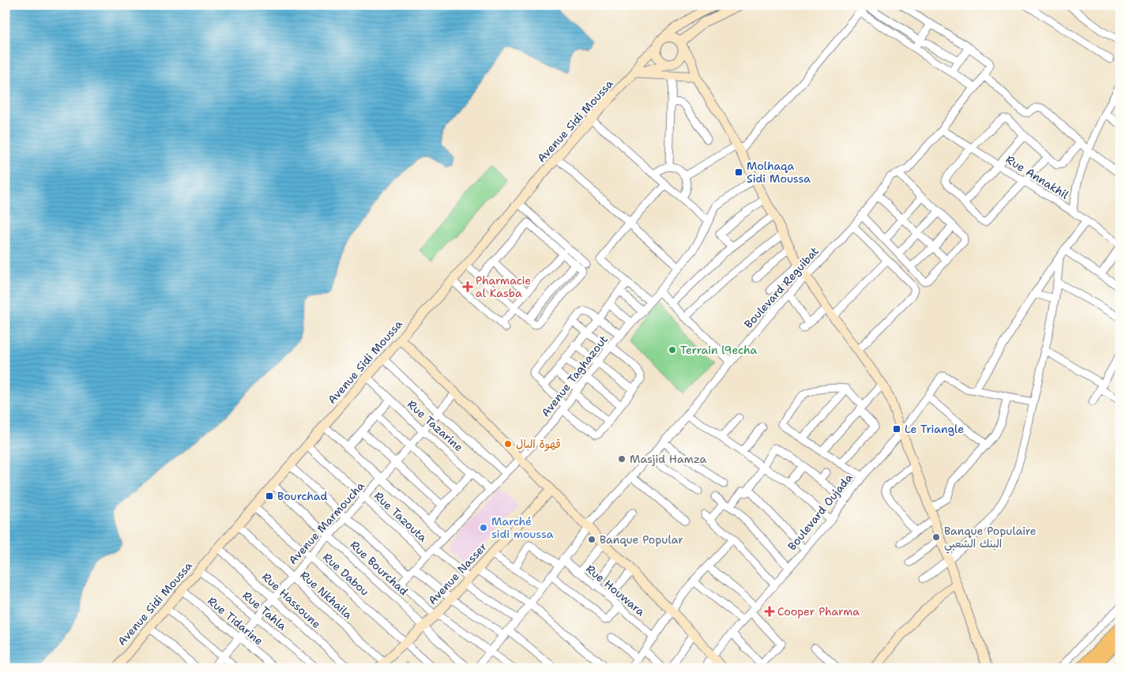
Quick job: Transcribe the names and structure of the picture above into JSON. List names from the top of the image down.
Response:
{
  "streets": {
    "street": [
      "Avenue Sidi Moussa",
      "Rue Annakhil",
      "Boulevard Reguibat",
      "Avenue Taghazout",
      "Rue Tazarine",
      "Boulevard Oujada",
      "Rue Tazouta",
      "Avenue Marmoucha",
      "Rue Bourchad",
      "Avenue Nasser",
      "Rue Dabou",
      "Rue Houwara",
      "Rue Nkhaila",
      "Rue Hassoune",
      "Rue Tahla",
      "Rue Tidarine"
    ]
  },
  "crossings": [
    ["Avenue Sidi Moussa", "Rue Tazarine"],
    ["Avenue Sidi Moussa", "Rue Tazouta"],
    ["Avenue Sidi Moussa", "Rue Bourchad"],
    ["Avenue Sidi Moussa", "Rue Dabou"],
    ["Avenue Sidi Moussa", "Rue Nkhaila"],
    ["Avenue Sidi Moussa", "Rue Hassoune"],
    ["Avenue Sidi Moussa", "Rue Tahla"],
    ["Avenue Sidi Moussa", "Rue Tidarine"],
    ["Rue Annakhil", "Boulevard Reguibat"],
    ["Boulevard Reguibat", "Rue Houwara"],
    ["Avenue Taghazout", "Rue Tazarine"],
    ["Avenue Taghazout", "Rue Tazouta"],
    ["Avenue Taghazout", "Avenue Nasser"],
    ["Rue Tazarine", "Avenue Marmoucha"],
    ["Rue Tazouta", "Avenue Marmoucha"],
    ["Avenue Marmoucha", "Rue Bourchad"],
    ["Avenue Marmoucha", "Rue Dabou"],
    ["Avenue Marmoucha", "Rue Nkhaila"],
    ["Avenue Marmoucha", "Rue Hassoune"],
    ["Avenue Marmoucha", "Rue Tahla"],
    ["Avenue Marmoucha", "Rue Tidarine"],
    ["Rue Bourchad", "Avenue Nasser"],
    ["Avenue Nasser", "Rue Dabou"],
    ["Avenue Nasser", "Rue Nkhaila"]
  ],
  "places": {
    "transit": ["Molhaqa Sidi Moussa", "Le Triangle", "Bourchad"],
    "health": ["Pharmacie al Kasba", "Cooper Pharma"],
    "other": [
      "Terrain l9echa",
      "قهوة البال",
      "Masjid Hamza",
      "Marché sidi moussa",
      "Banque Populaire البنك الشعبي",
      "Banque Popular"
    ]
  }
}
